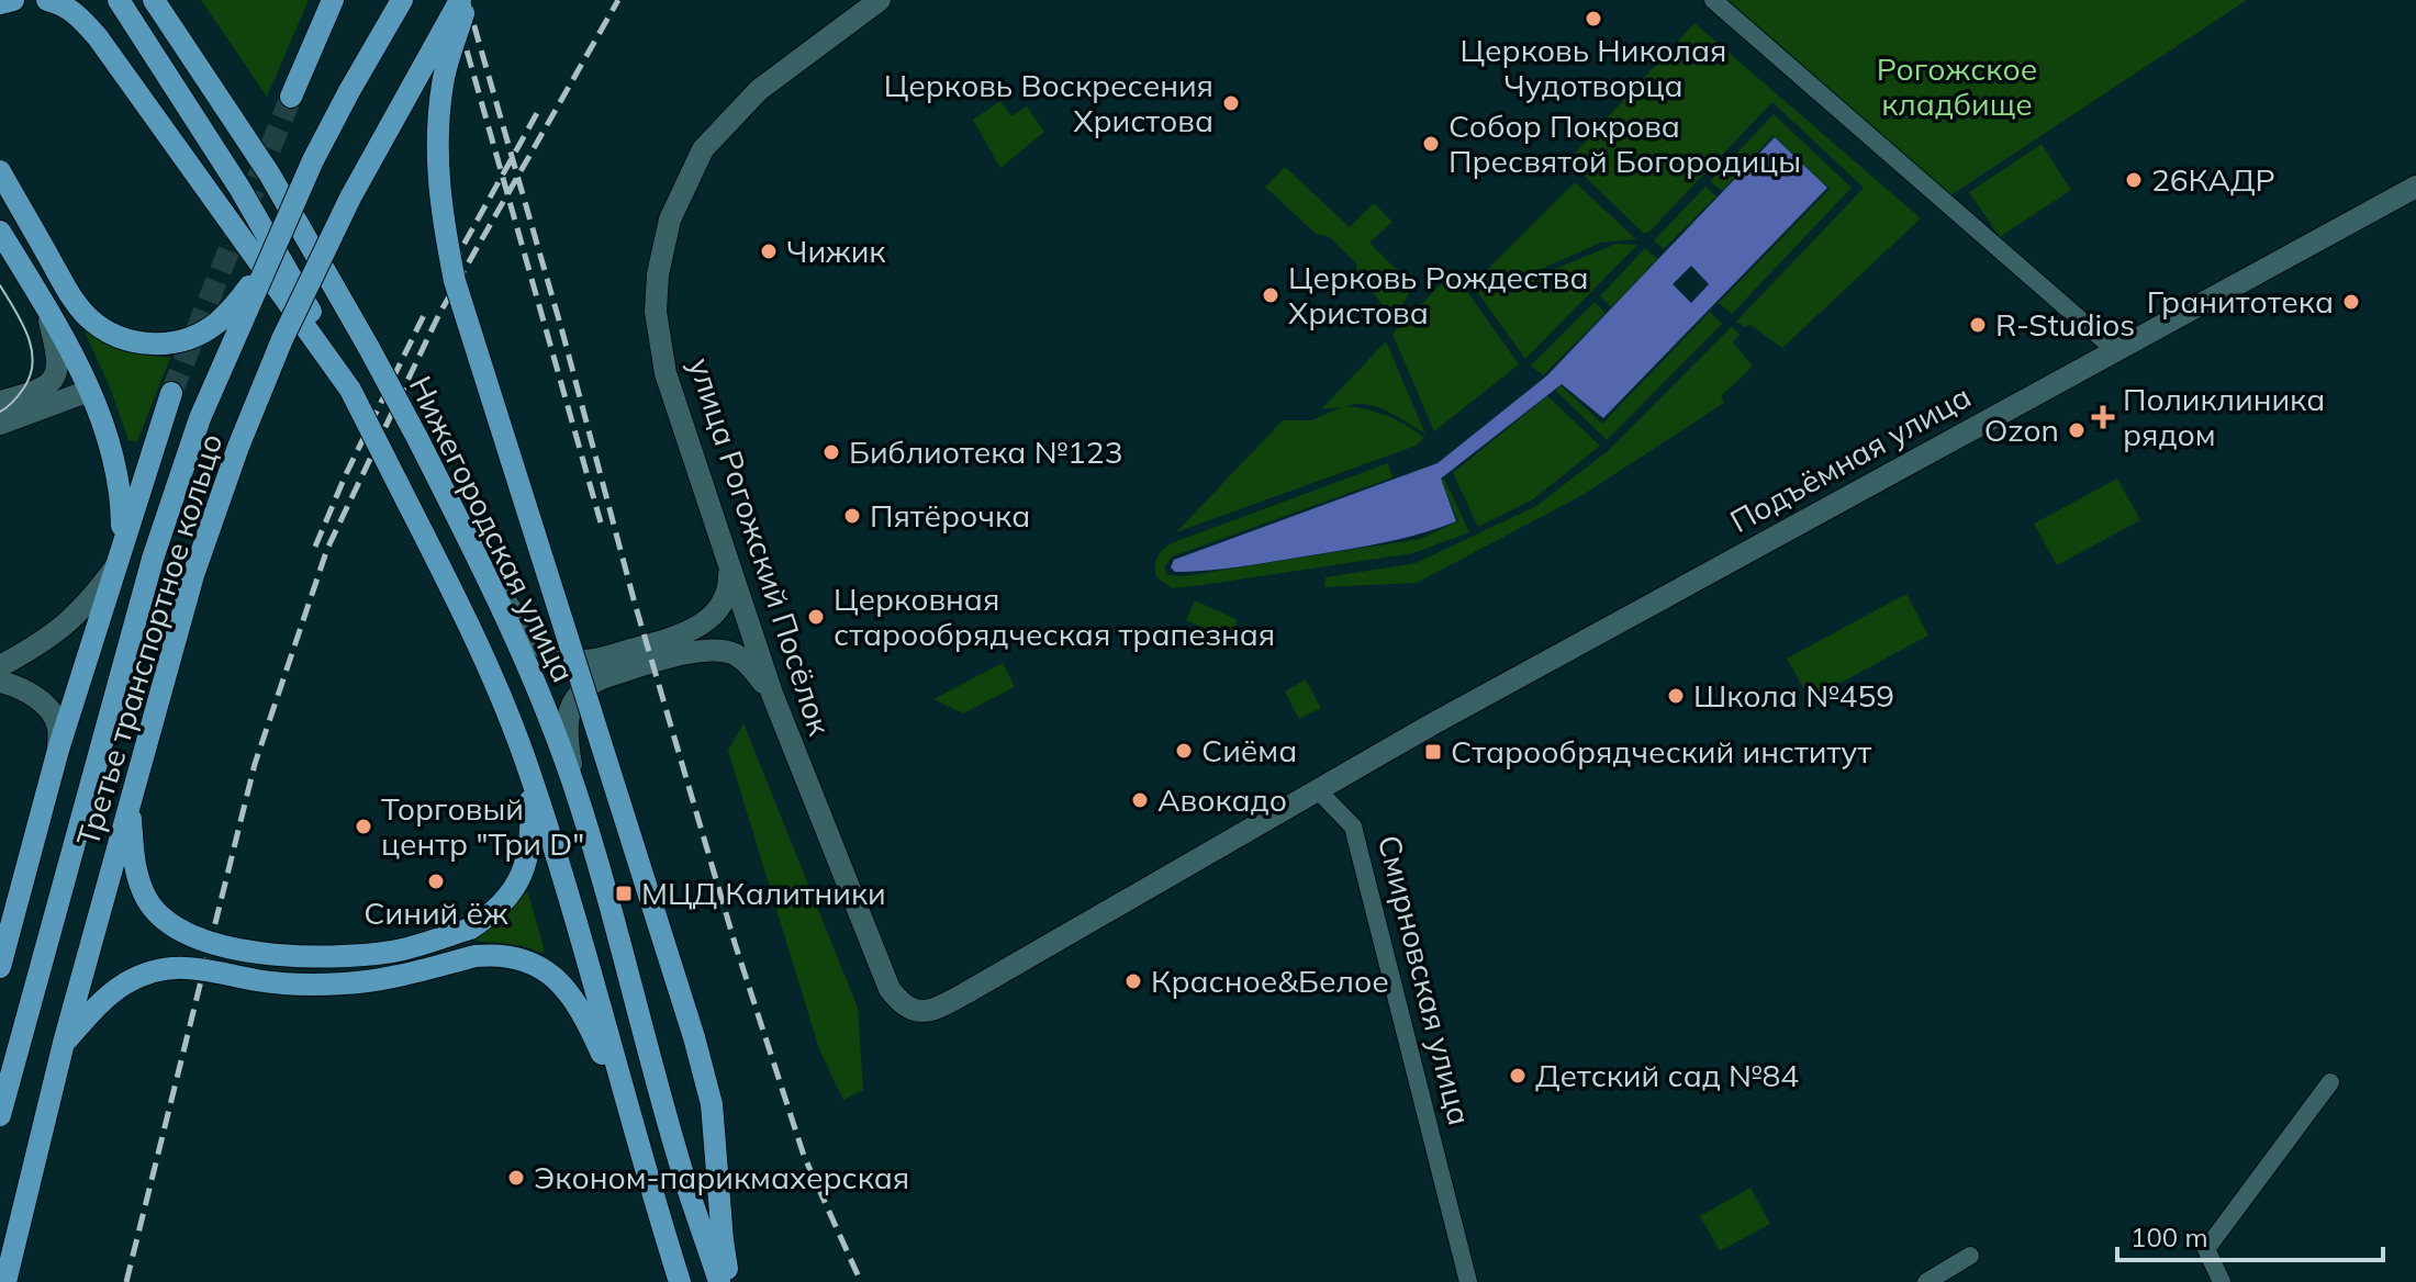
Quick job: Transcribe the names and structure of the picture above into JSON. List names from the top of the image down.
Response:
{
  "streets": {
    "main road": ["Нижегородская улица", "Третье транспортное кольцо"],
    "street": ["Подъёмная улица", "улица Рогожский Посёлок", "Смирновская улица"]
  },
  "crossings": [
    ["Подъёмная улица", "улица Рогожский Посёлок"],
    ["Подъёмная улица", "Смирновская улица"],
    ["улица Рогожский Посёлок", "Смирновская улица"]
  ],
  "parks": ["Рогожское кладбище"],
  "places": {
    "other": [
      "Церковь Николая Чудотворца",
      "Церковь Воскресения Христова",
      "Собор Покрова Пресвятой Богородицы",
      "26КАДР",
      "Чижик",
      "Церковь Рождества Христова",
      "Гранитотека",
      "R-Studios",
      "Ozon",
      "Библиотека №123",
      "Пятёрочка",
      "Церковная старообрядческая трапезная",
      "Школа №459",
      "Сиёма",
      "Авокадо",
      "Торговый центр \"Три D\"",
      "Синий ёж",
      "Красное&Белое",
      "Детский сад №84",
      "Эконом-парикмахерская"
    ],
    "health": ["Поликлиника рядом"],
    "transit": ["Старообрядческий институт", "МЦД Калитники"]
  },
  "scale_bar": "100 m"
}
